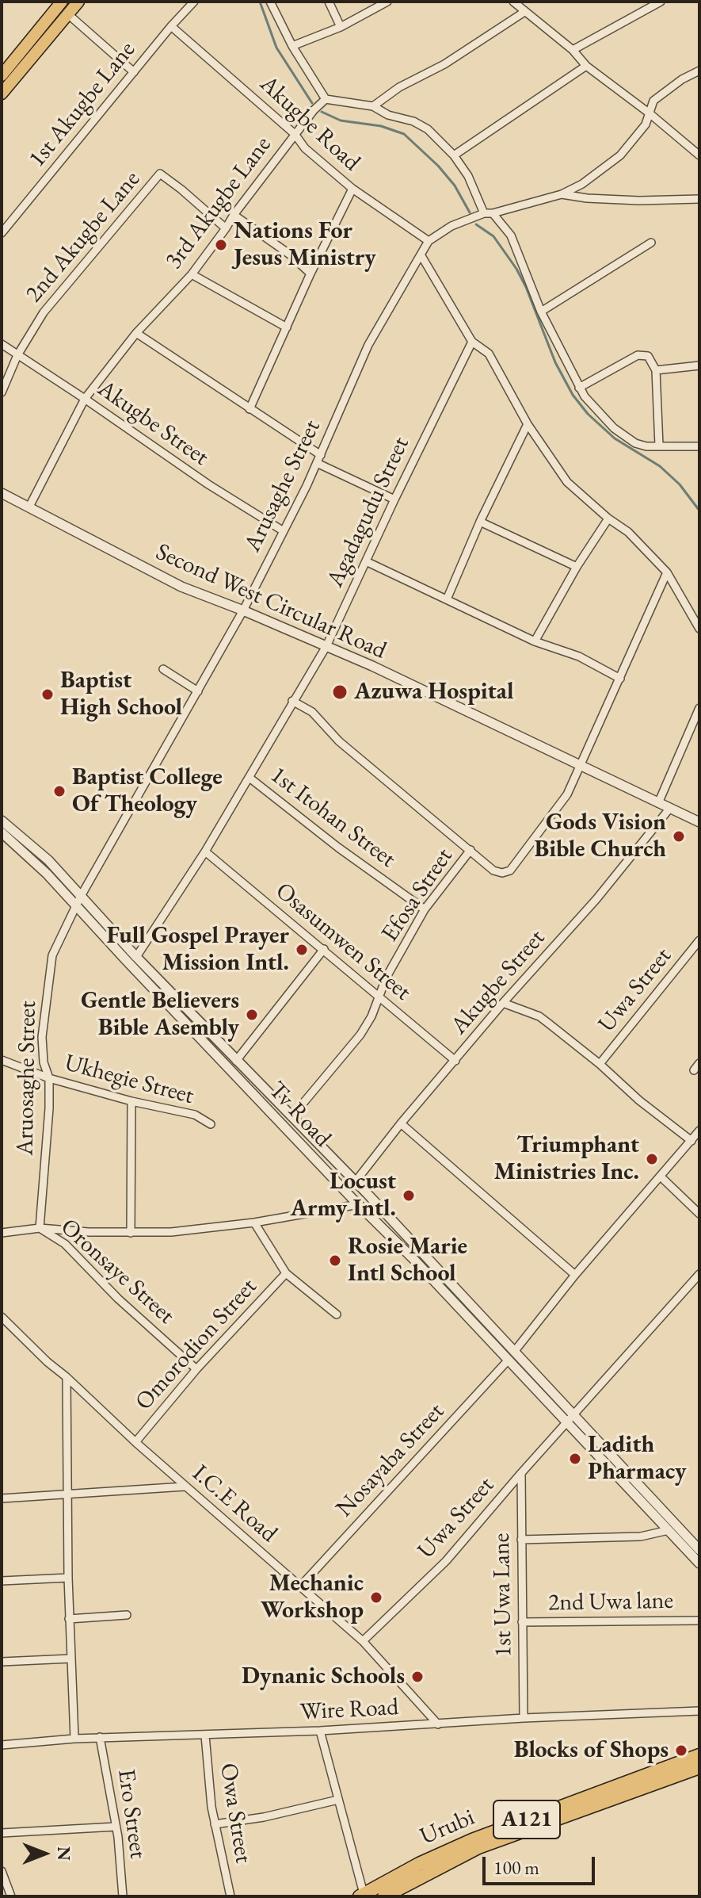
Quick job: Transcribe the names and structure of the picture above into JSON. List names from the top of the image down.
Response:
{
  "streets": {
    "highway": ["A121", "Urubi"],
    "street": [
      "1st Akugbe Lane",
      "Akugbe Road",
      "3rd Akugbe Lane",
      "2nd Akugbe Lane",
      "Akugbe Street",
      "Arusaghe Street",
      "Agadagudu Street",
      "Second West Circular Road",
      "1st Itohan Street",
      "Efosa Street",
      "Osasumwen Street",
      "Uwa Street",
      "Aruosaghe Street",
      "Ukhegie Street",
      "Tv Road",
      "Oronsaye Street",
      "Omorodion Street",
      "Nosayaba Street",
      "I.C.E Road",
      "1st Uwa Lane",
      "2nd Uwa lane",
      "Wire Road",
      "Owa Street",
      "Ero Street"
    ]
  },
  "crossings": [
    ["1st Akugbe Lane", "Akugbe Road"],
    ["Akugbe Road", "3rd Akugbe Lane"],
    ["Akugbe Road", "Arusaghe Street"],
    ["3rd Akugbe Lane", "2nd Akugbe Lane"],
    ["3rd Akugbe Lane", "Akugbe Street"],
    ["3rd Akugbe Lane", "Second West Circular Road"],
    ["2nd Akugbe Lane", "Akugbe Street"],
    ["Akugbe Street", "Arusaghe Street"],
    ["Akugbe Street", "Second West Circular Road"],
    ["Akugbe Street", "Osasumwen Street"],
    ["Akugbe Street", "Tv Road"],
    ["Arusaghe Street", "Second West Circular Road"],
    ["Arusaghe Street", "Aruosaghe Street"],
    ["Arusaghe Street", "Tv Road"],
    ["Agadagudu Street", "Second West Circular Road"],
    ["Agadagudu Street", "1st Itohan Street"],
    ["Agadagudu Street", "Osasumwen Street"],
    ["Agadagudu Street", "Tv Road"],
    ["1st Itohan Street", "Efosa Street"],
    ["Efosa Street", "Osasumwen Street"],
    ["Efosa Street", "Tv Road"],
    ["Uwa Street", "Tv Road"],
    ["Uwa Street", "I.C.E Road"],
    ["Uwa Street", "1st Uwa Lane"],
    ["Aruosaghe Street", "Ukhegie Street"],
    ["Aruosaghe Street", "Tv Road"],
    ["Aruosaghe Street", "Oronsaye Street"],
    ["Tv Road", "Nosayaba Street"],
    ["Oronsaye Street", "Omorodion Street"],
    ["Omorodion Street", "I.C.E Road"],
    ["Nosayaba Street", "I.C.E Road"],
    ["I.C.E Road", "Wire Road"],
    ["1st Uwa Lane", "2nd Uwa lane"],
    ["1st Uwa Lane", "Wire Road"],
    ["Wire Road", "Owa Street"],
    ["Wire Road", "Ero Street"]
  ],
  "places": [
    "Nations For Jesus Ministry",
    "Azuwa Hospital",
    "Baptist High School",
    "Baptist College Of Theology",
    "Gods Vision Bible Church",
    "Full Gospel Prayer Mission Intl.",
    "Gentle Believers Bible Asembly",
    "Triumphant Ministries Inc.",
    "Locust Army Intl.",
    "Rosie Marie Intl School",
    "Ladith Pharmacy",
    "Mechanic Workshop",
    "Dynanic Schools",
    "Blocks of Shops"
  ],
  "scale_bar": "100 m",
  "north": "right"
}
